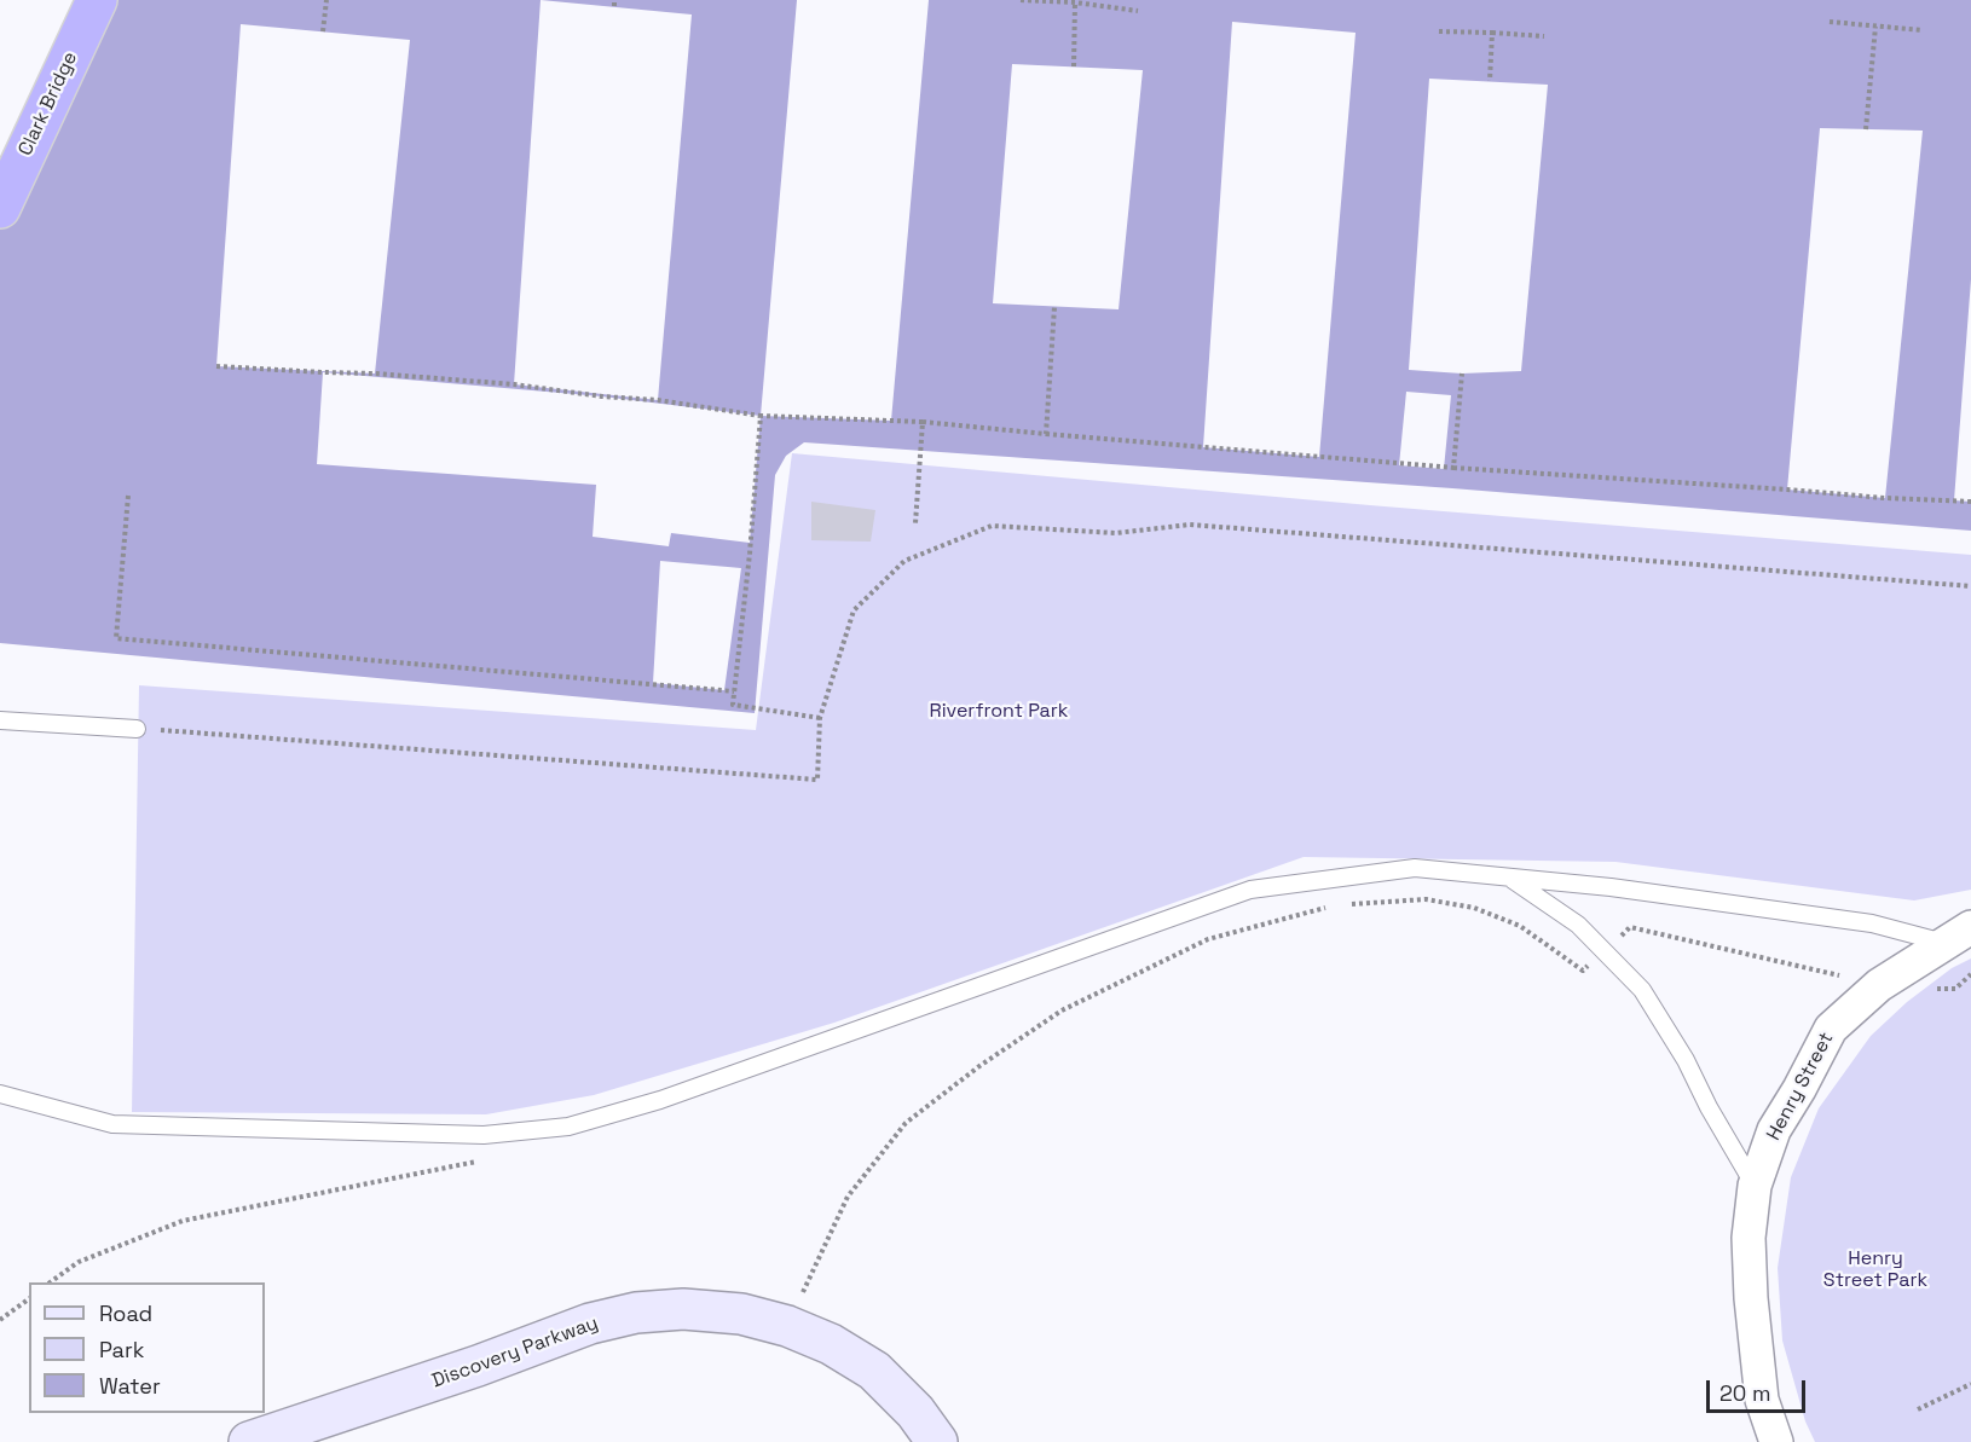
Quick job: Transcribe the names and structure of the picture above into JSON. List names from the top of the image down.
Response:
{
  "streets": {
    "highway": ["Clark Bridge"],
    "street": ["Henry Street", "Discovery Parkway"]
  },
  "parks": ["Riverfront Park", "Henry Street Park"],
  "legend": ["Road", "Park", "Water"],
  "scale_bar": "20 m"
}
